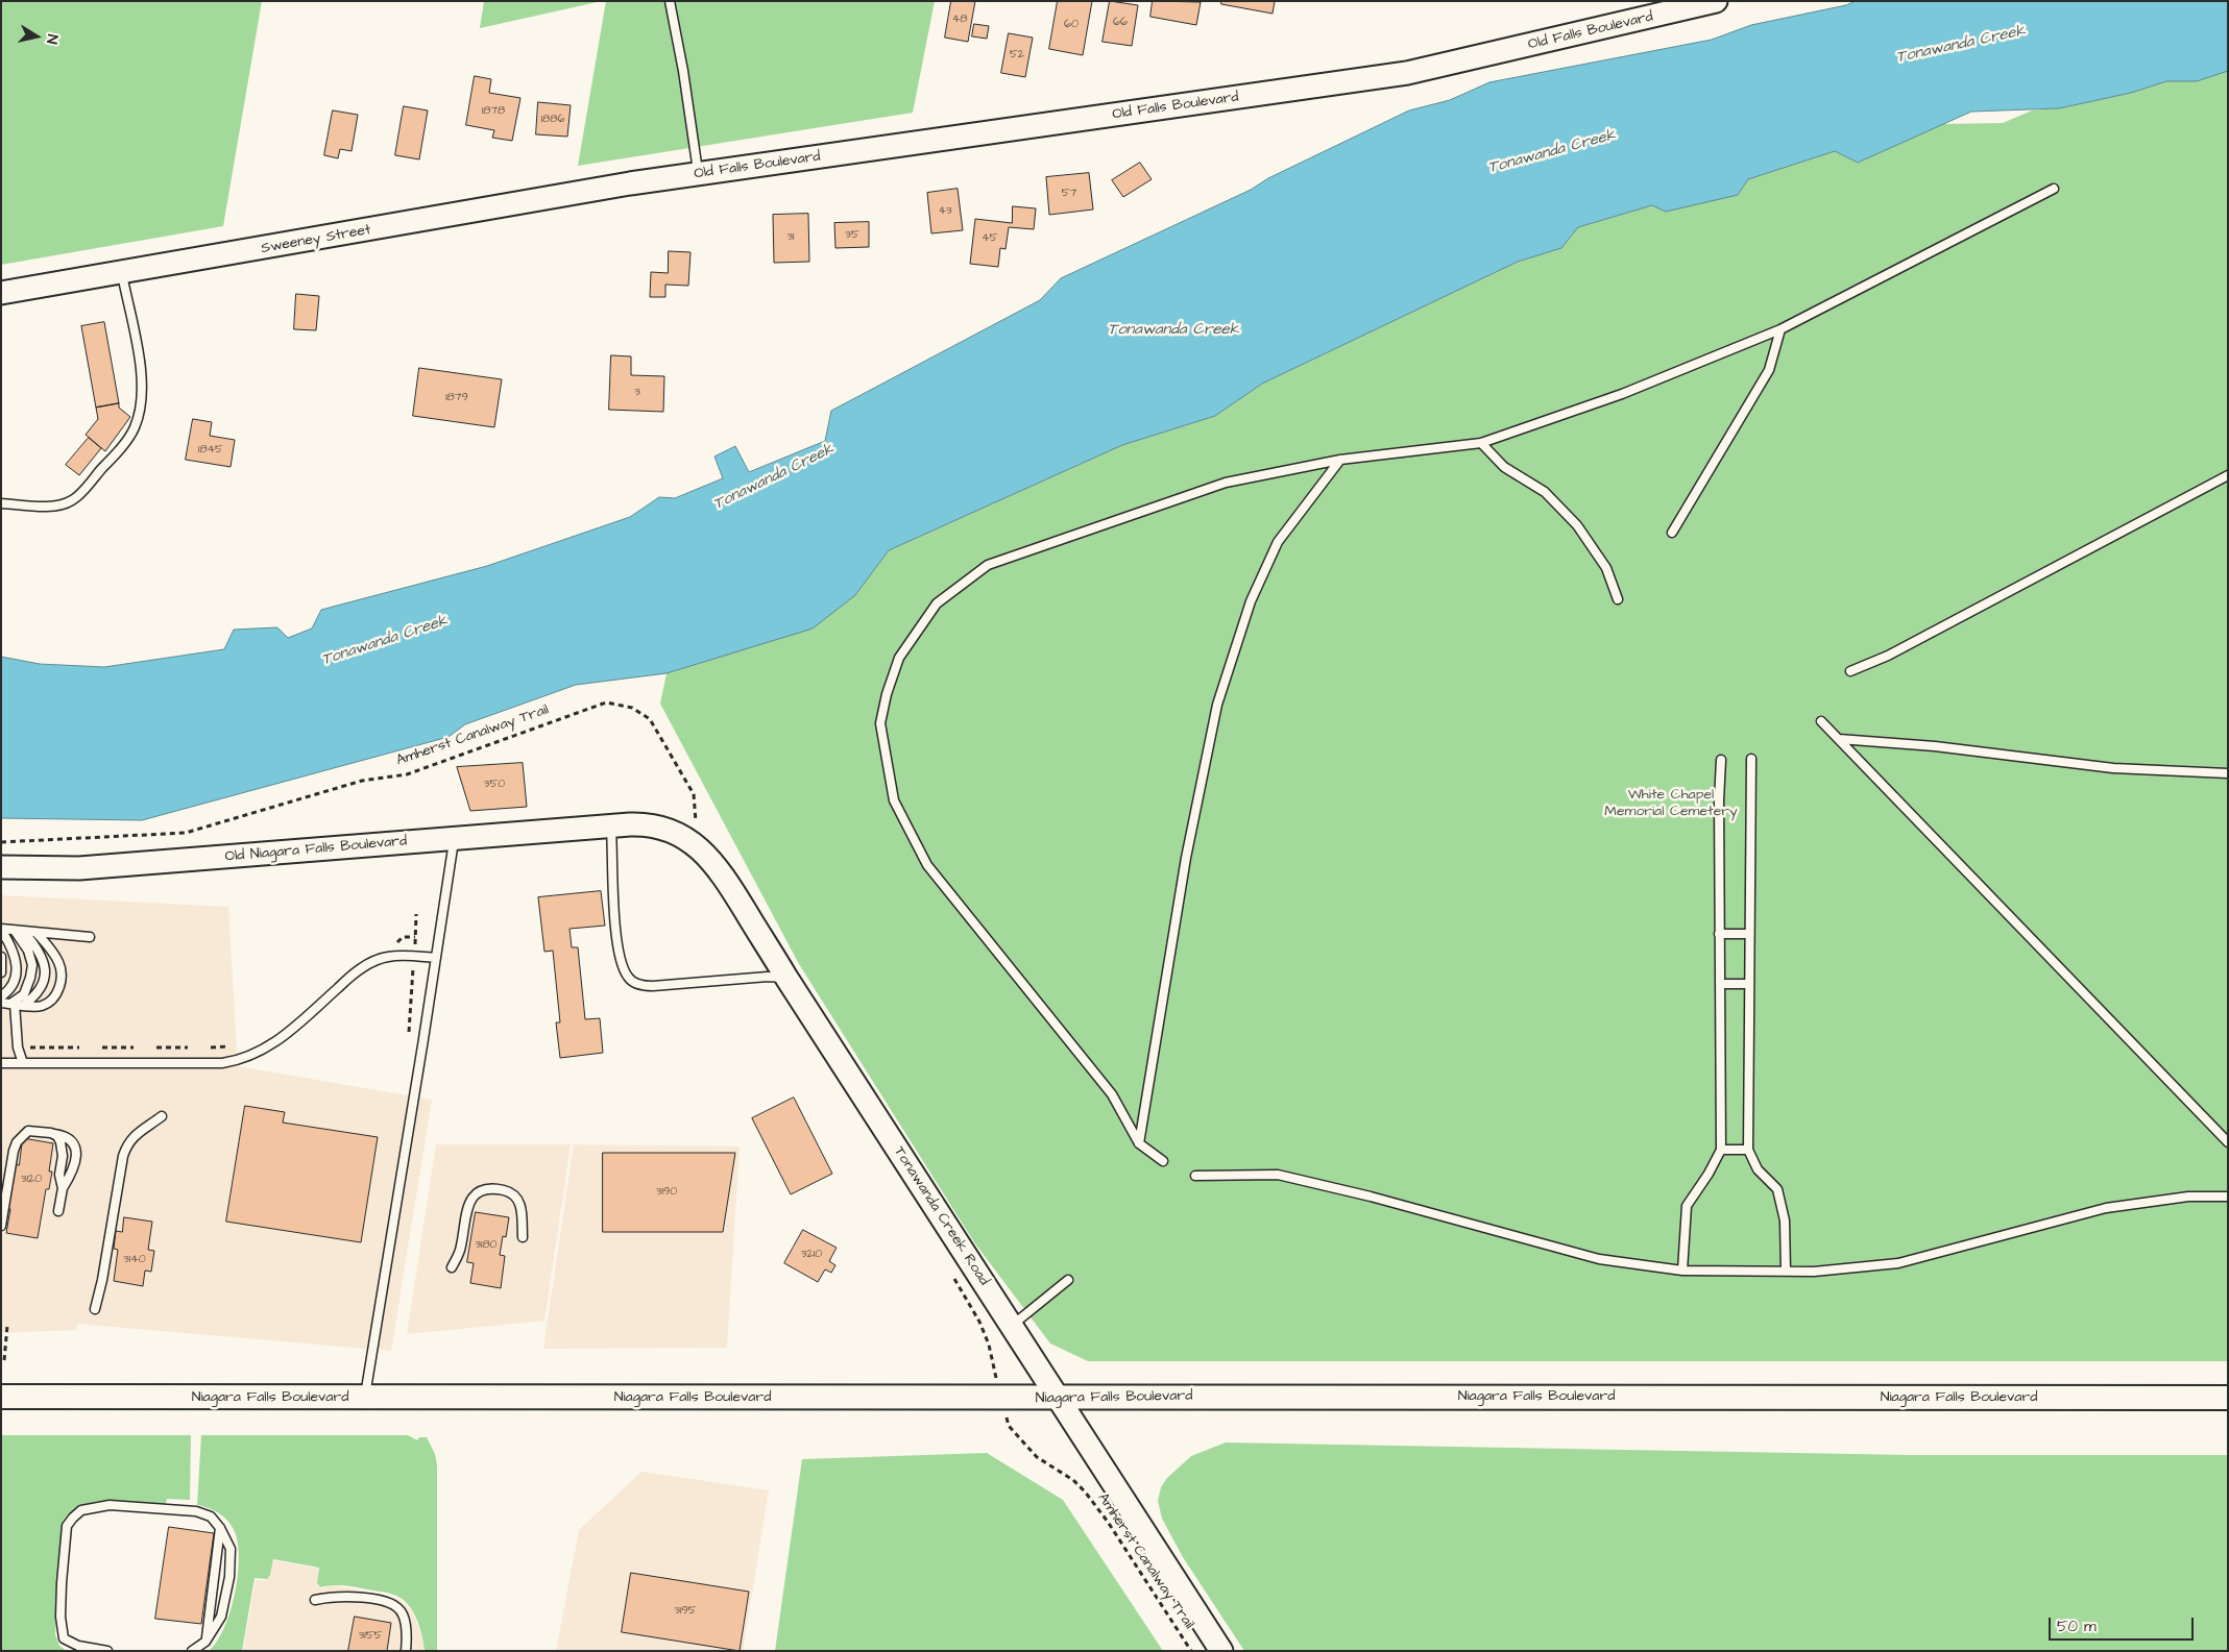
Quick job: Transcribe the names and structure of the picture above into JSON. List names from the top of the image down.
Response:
{
  "streets": {
    "main road": ["Niagara Falls Boulevard"],
    "street": [
      "Old Falls Boulevard",
      "Sweeney Street",
      "Old Niagara Falls Boulevard",
      "Tonawanda Creek Road"
    ],
    "path": ["Amherst Canalway Trail"]
  },
  "crossings": [
    ["Old Falls Boulevard", "Sweeney Street"],
    ["Old Niagara Falls Boulevard", "Tonawanda Creek Road"],
    ["Tonawanda Creek Road", "Niagara Falls Boulevard"]
  ],
  "water": ["Tonawanda Creek"],
  "parks": ["White Chapel Memorial Cemetery"],
  "house_numbers": [
    "48",
    "66",
    "60",
    "52",
    "1878",
    "1886",
    "57",
    "43",
    "35",
    "31",
    "45",
    "3",
    "1879",
    "1845",
    "350",
    "3120",
    "3190",
    "3180",
    "3210",
    "3140",
    "3195",
    "3155"
  ],
  "scale_bar": "50 m",
  "north": "right"
}
